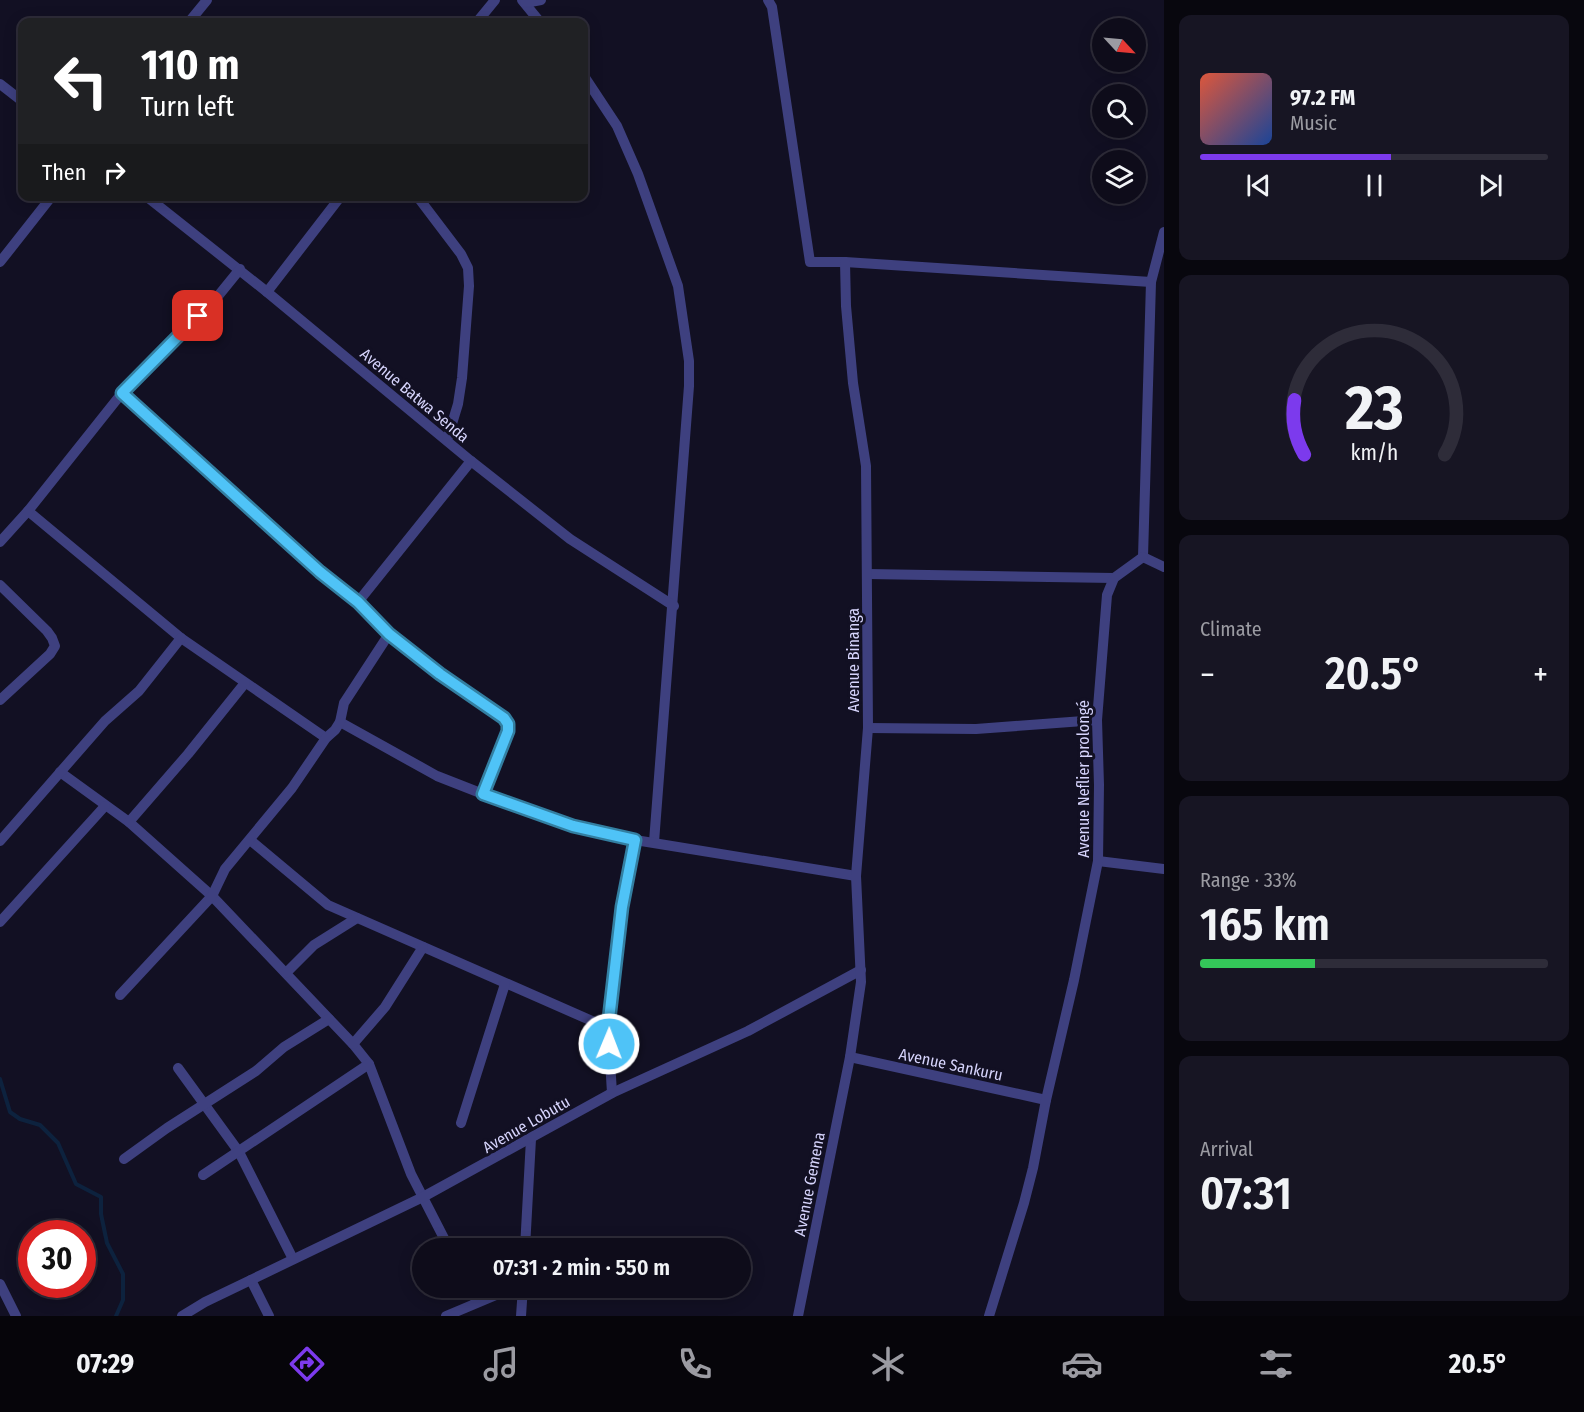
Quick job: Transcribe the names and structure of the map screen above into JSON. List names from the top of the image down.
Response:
{
  "streets": {
    "street": [
      "Avenue Batwa Senda",
      "Avenue Binanga",
      "Avenue Neflier prolongé",
      "Avenue Sankuru",
      "Avenue Lobutu",
      "Avenue Gemena"
    ]
  },
  "crossings": [
    ["Avenue Binanga", "Avenue Sankuru"],
    ["Avenue Binanga", "Avenue Lobutu"],
    ["Avenue Binanga", "Avenue Gemena"],
    ["Avenue Neflier prolongé", "Avenue Sankuru"],
    ["Avenue Sankuru", "Avenue Gemena"]
  ],
  "north": "bottom right",
  "page": {
    "turn": ["110 m", "Turn left"],
    "song": ["97.2 FM", "Music"],
    "then": "Then",
    "tile": [
      "Climate",
      ["Range · 33%", "165 km"],
      ["Arrival", "07:31"]
    ],
    "heat": ["−", "20.5°", "+"],
    "limit": "30",
    "trip": "07:31 · 2 min · 550 m",
    "tabs": ["07:29", "20.5°"],
    "gauge": ["23", "km/h"]
  }
}
